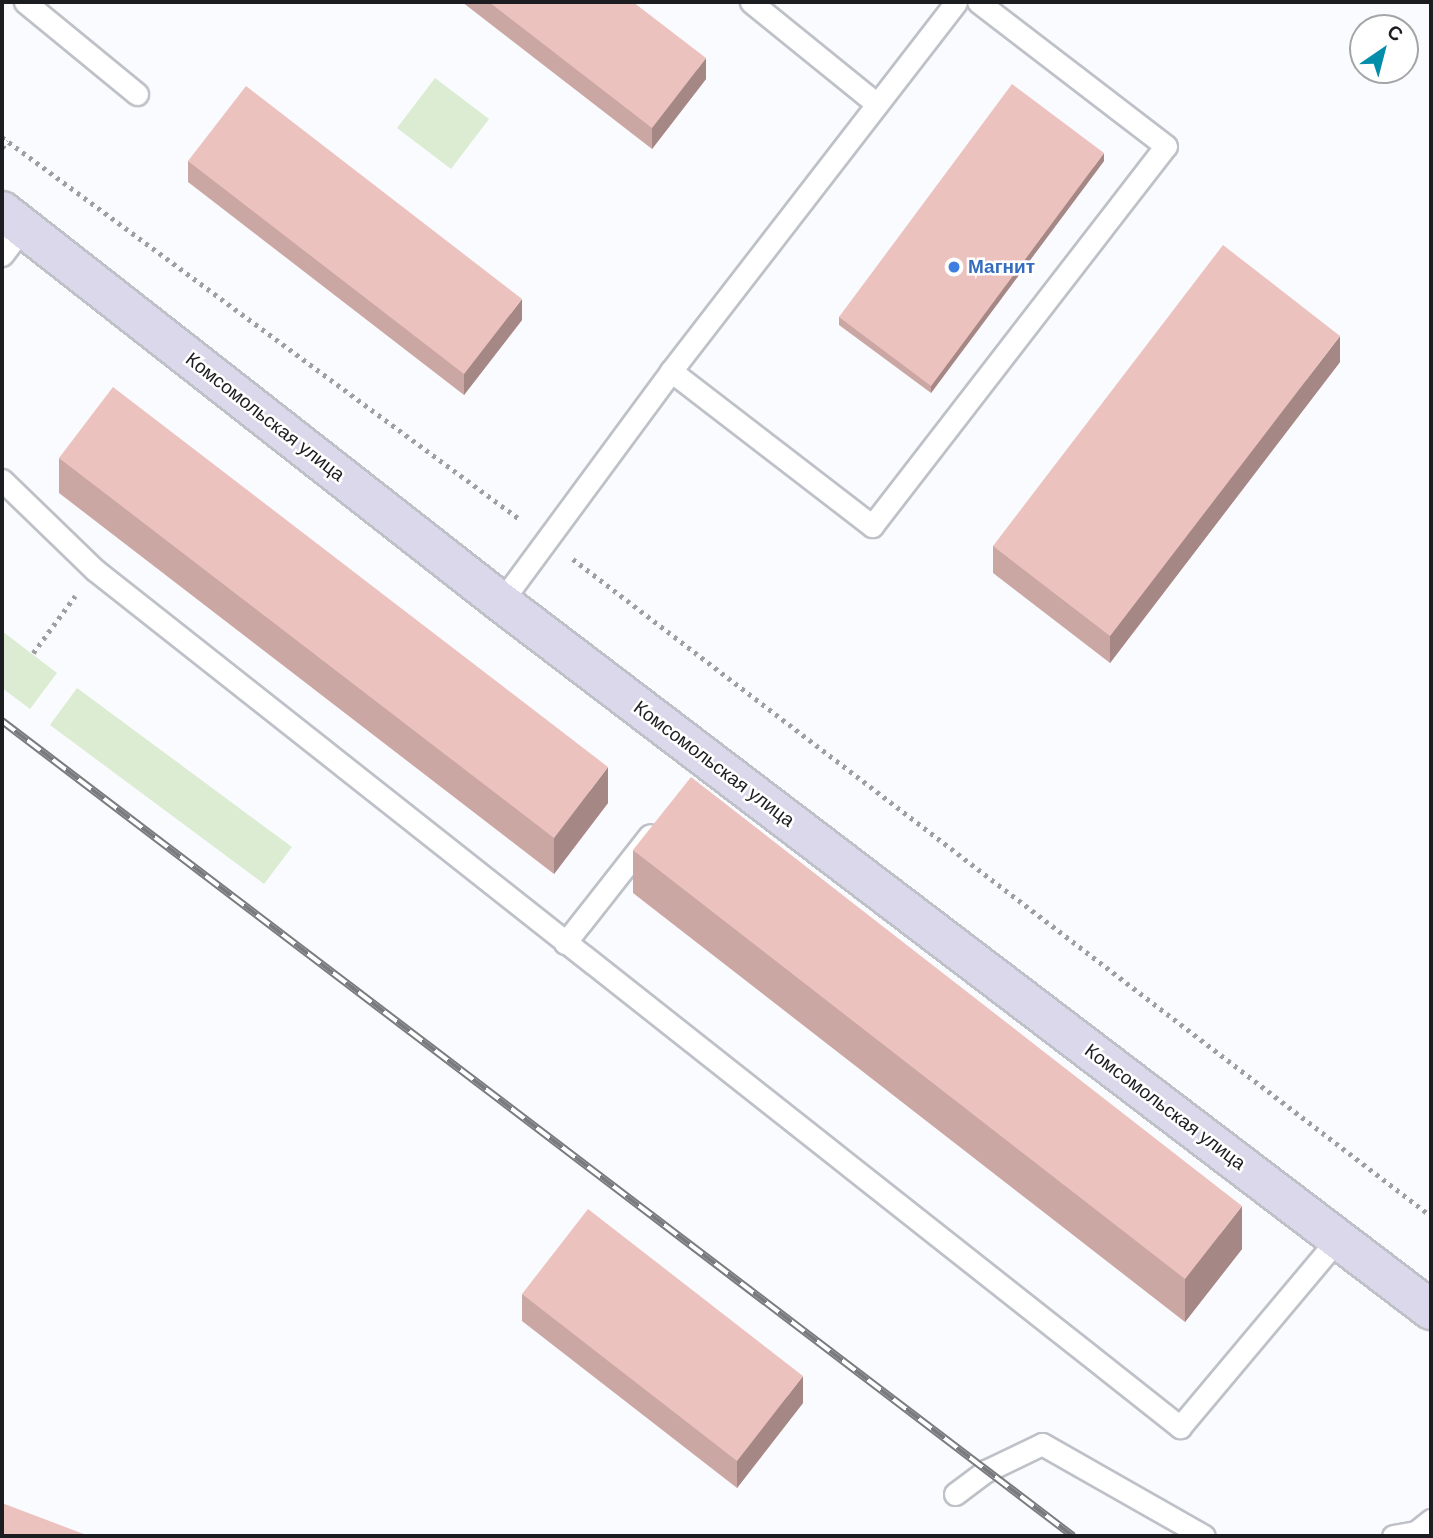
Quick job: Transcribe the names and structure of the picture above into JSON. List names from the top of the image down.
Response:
{
  "streets": {
    "street": ["Комсомольская улица"]
  },
  "places": ["Магнит"],
  "north": "top right"
}
